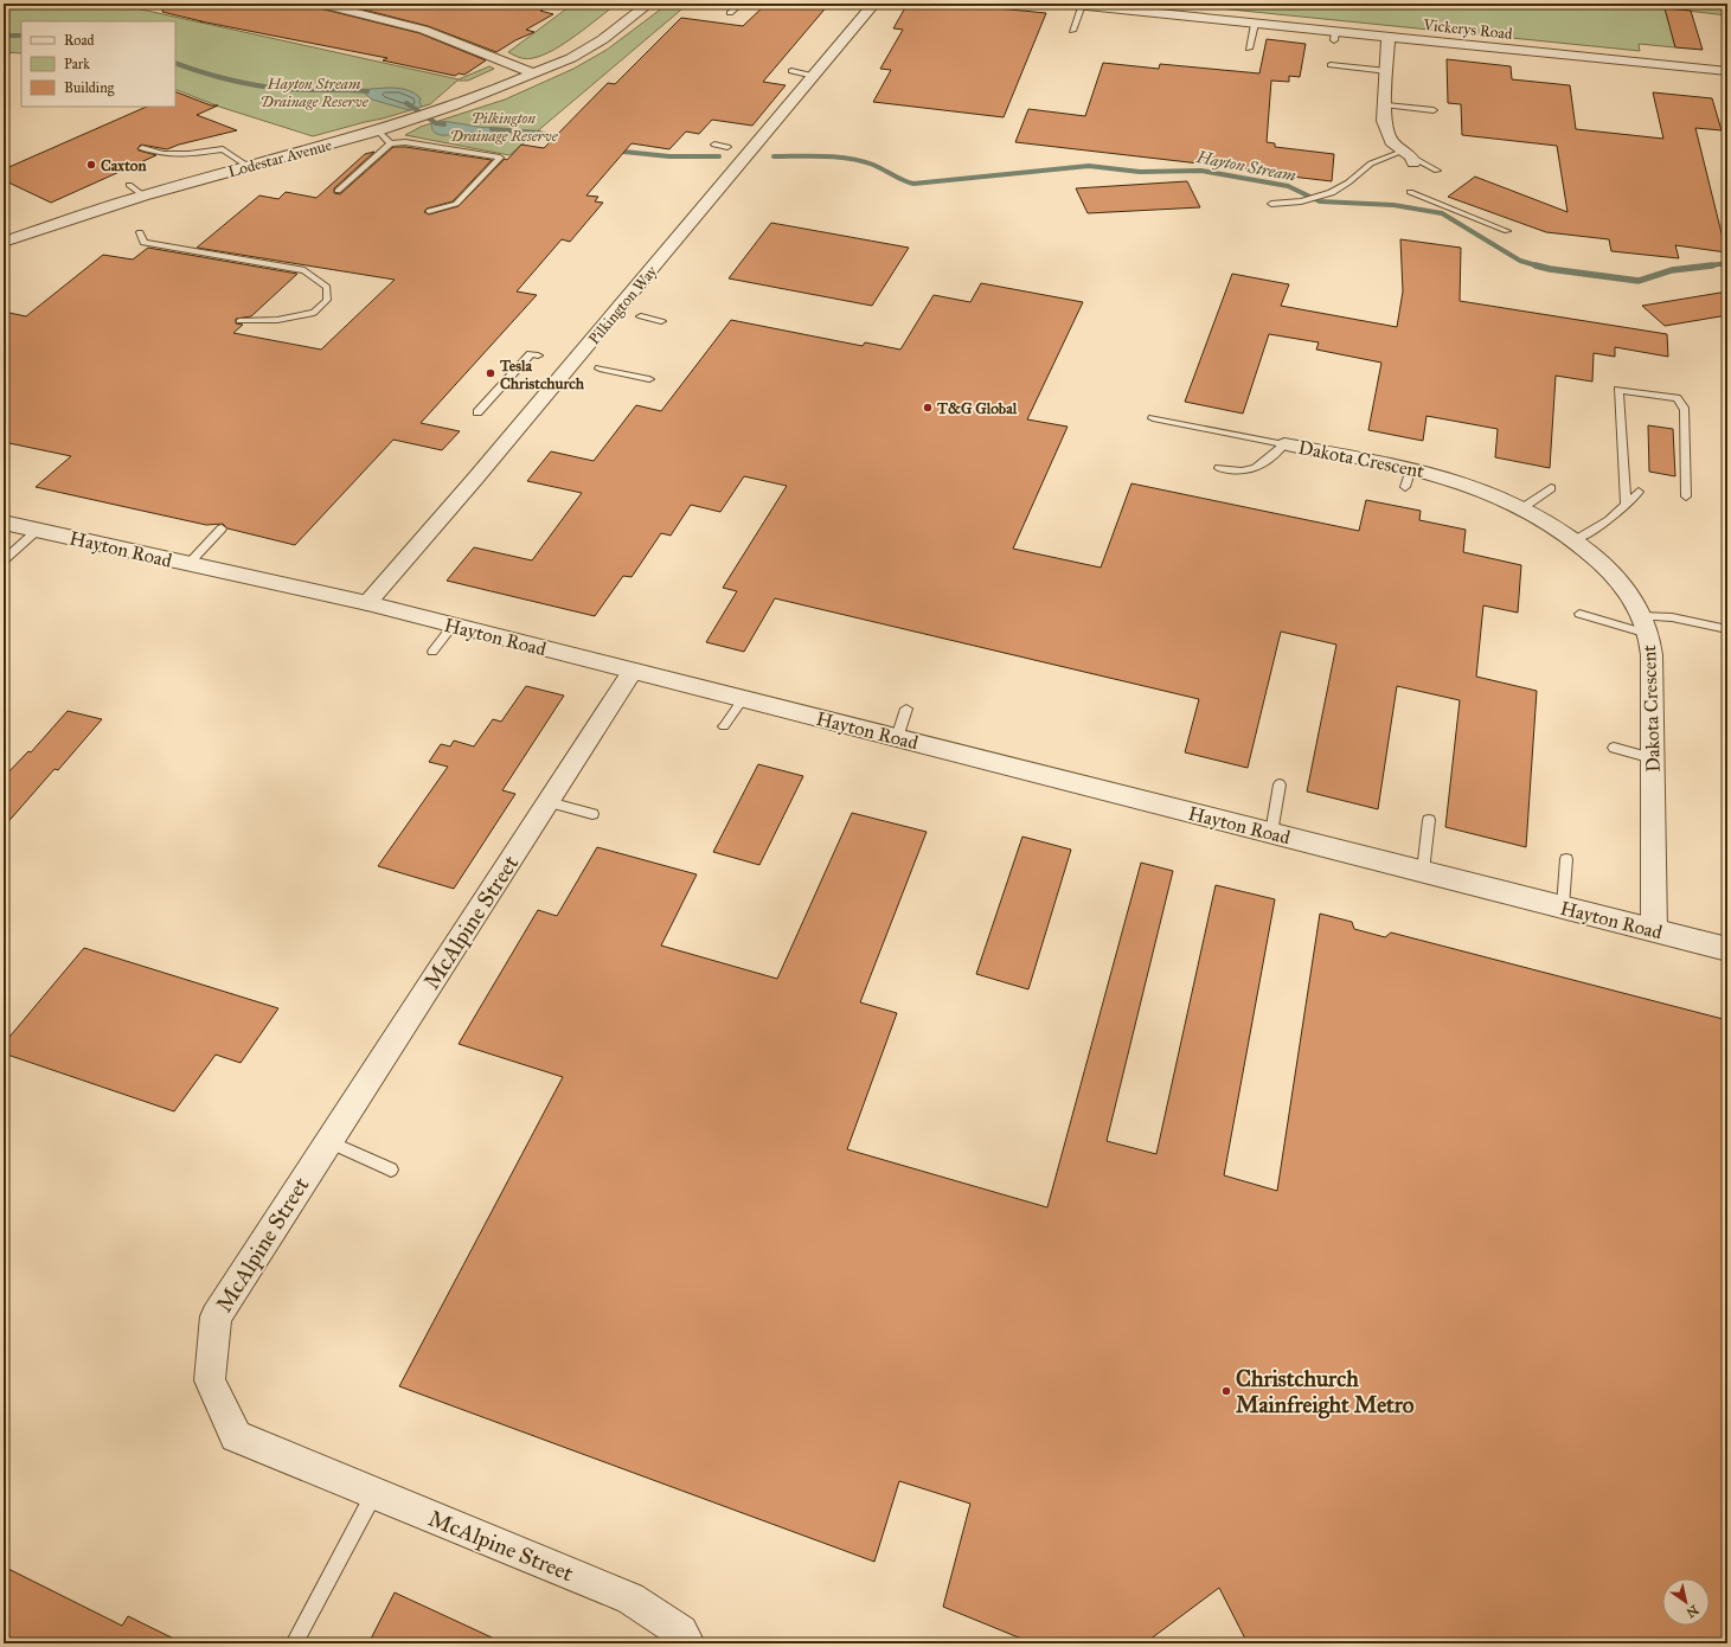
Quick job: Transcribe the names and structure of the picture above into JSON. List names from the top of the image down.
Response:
{
  "streets": {
    "street": [
      "Vickerys Road",
      "Lodestar Avenue",
      "Pilkington Way",
      "Dakota Crescent",
      "Hayton Road",
      "McAlpine Street"
    ]
  },
  "crossings": [
    ["Pilkington Way", "Hayton Road"],
    ["Dakota Crescent", "Hayton Road"],
    ["Hayton Road", "McAlpine Street"]
  ],
  "water": ["Hayton Stream"],
  "parks": ["Hayton Stream Drainage Reserve", "Pilkington Drainage Reserve"],
  "places": [
    "Caxton",
    "Tesla Christchurch",
    "T&G Global",
    "Christchurch Mainfreight Metro"
  ],
  "legend": ["Road", "Park", "Building"],
  "north": "bottom right"
}
